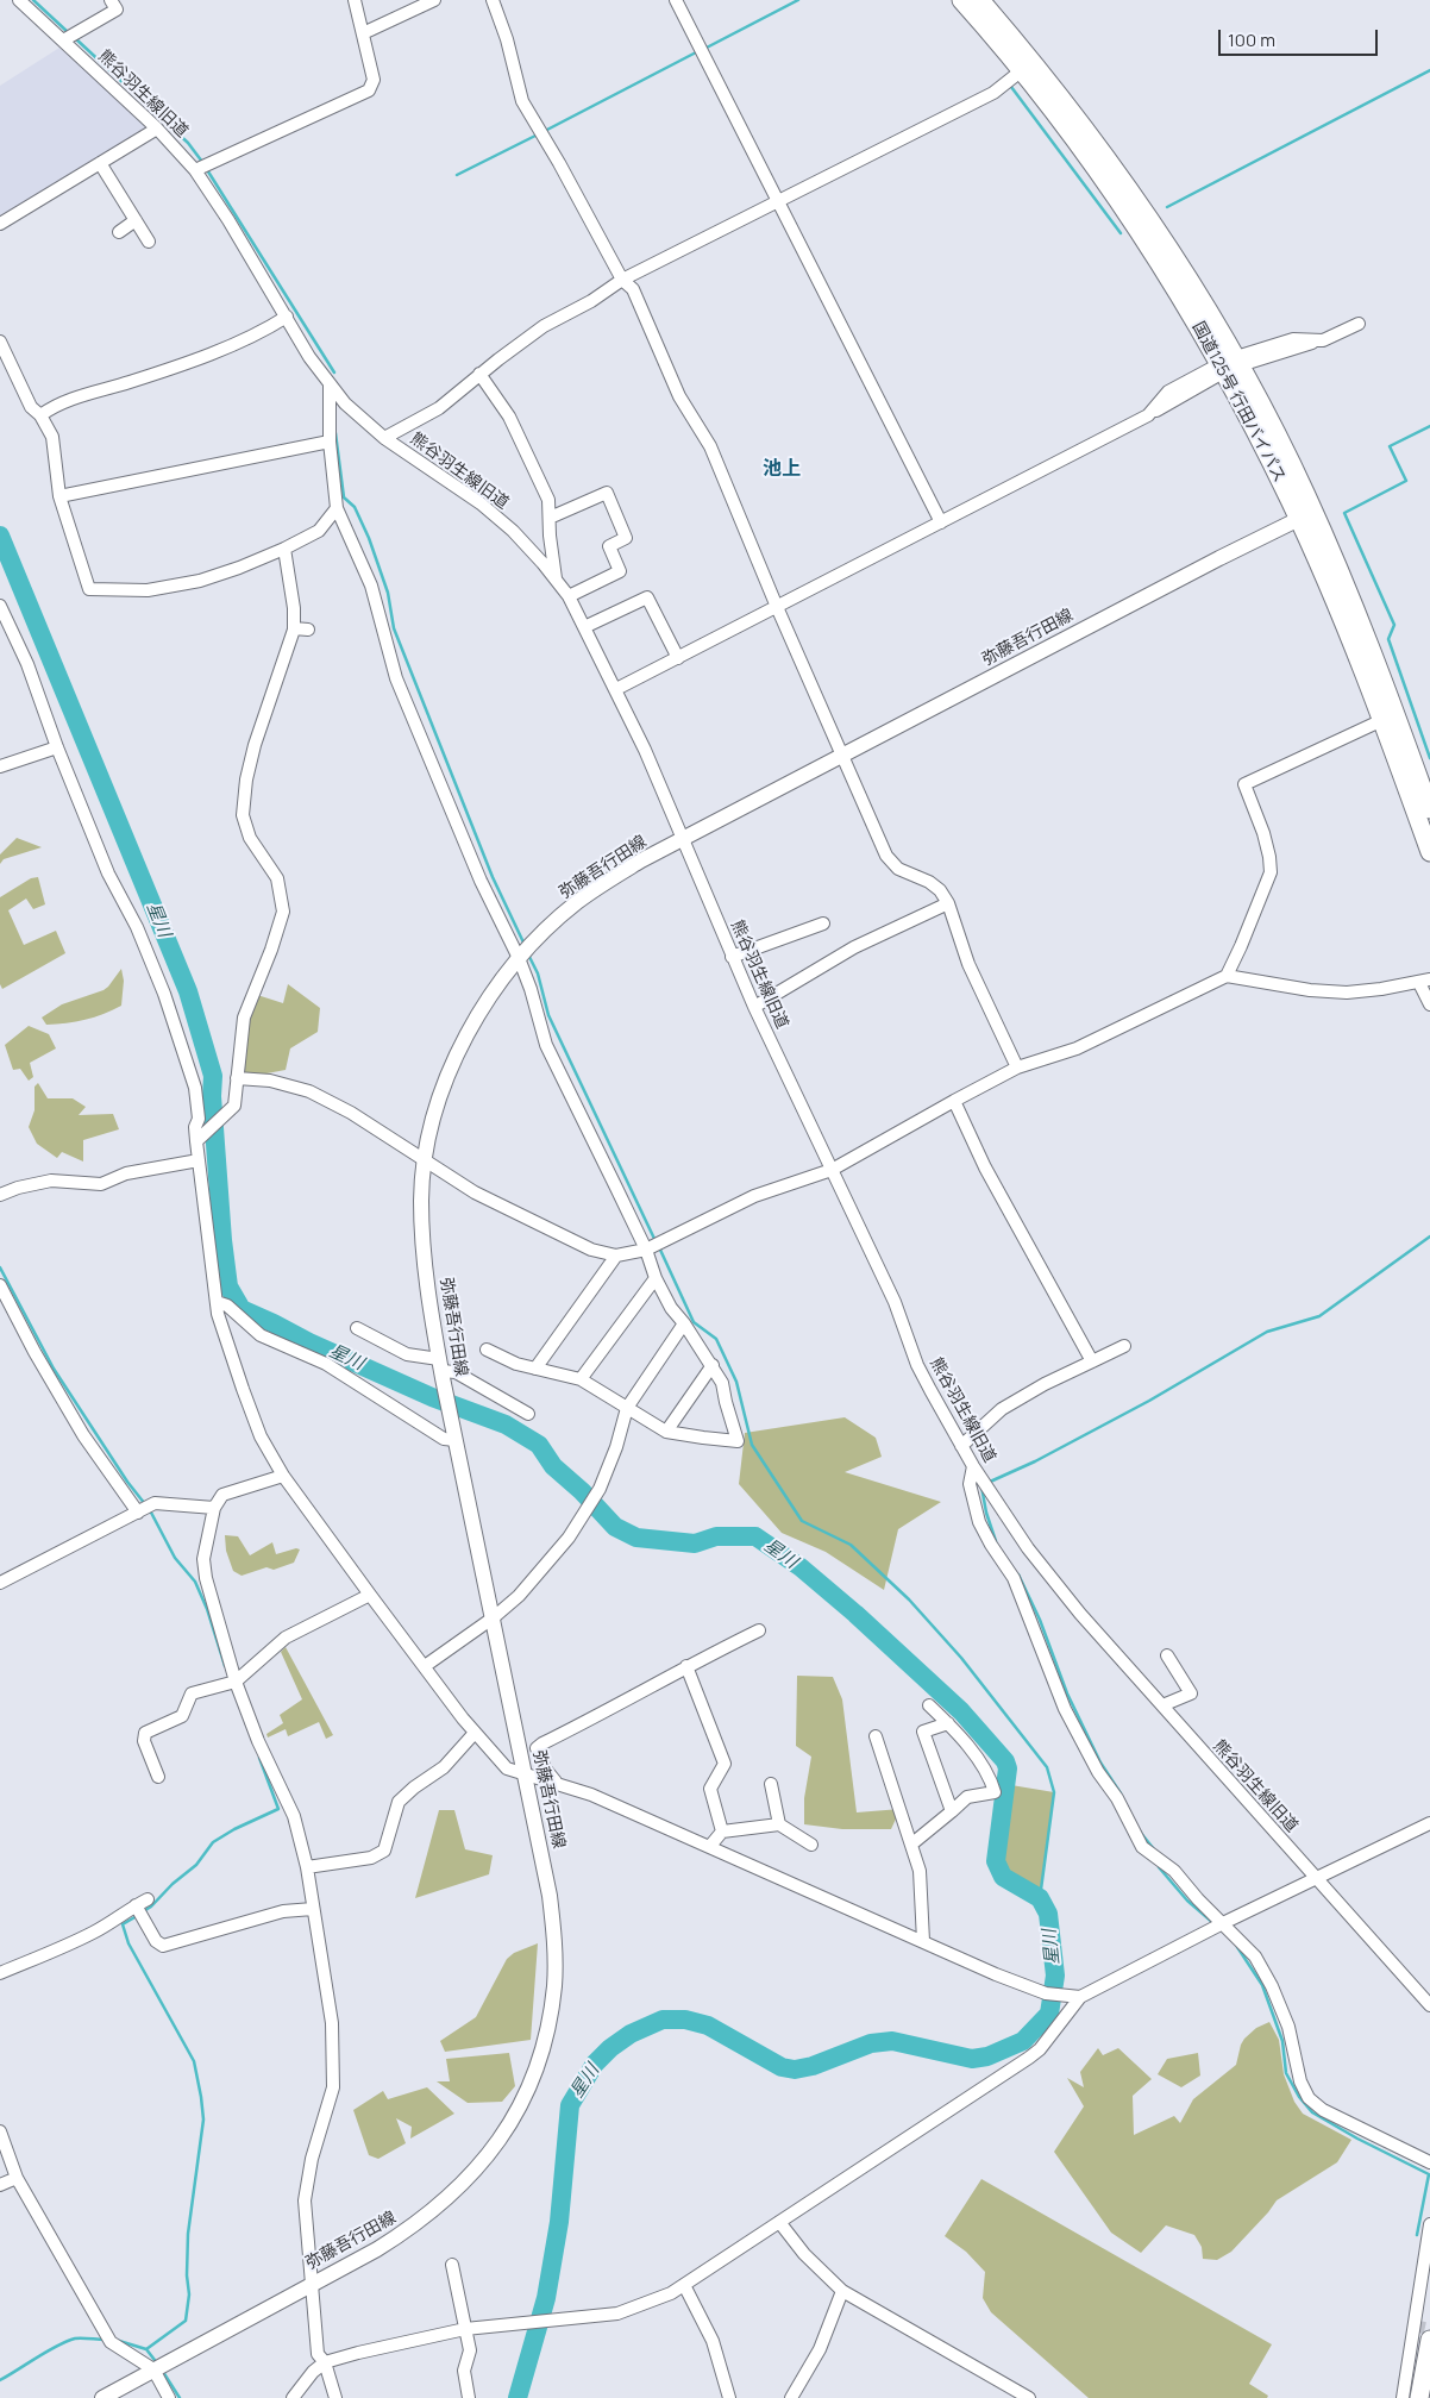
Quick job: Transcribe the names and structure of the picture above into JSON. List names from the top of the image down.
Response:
{
  "streets": {
    "highway": ["国道125号 行田バイパス"],
    "main road": ["弥藤吾行田線"],
    "street": ["熊谷羽生線旧道"]
  },
  "crossings": [
    ["熊谷羽生線旧道", "弥藤吾行田線"],
    ["国道125号 行田バイパス", "弥藤吾行田線"]
  ],
  "districts": ["池上"],
  "water": ["星川"],
  "scale_bar": "100 m"
}
